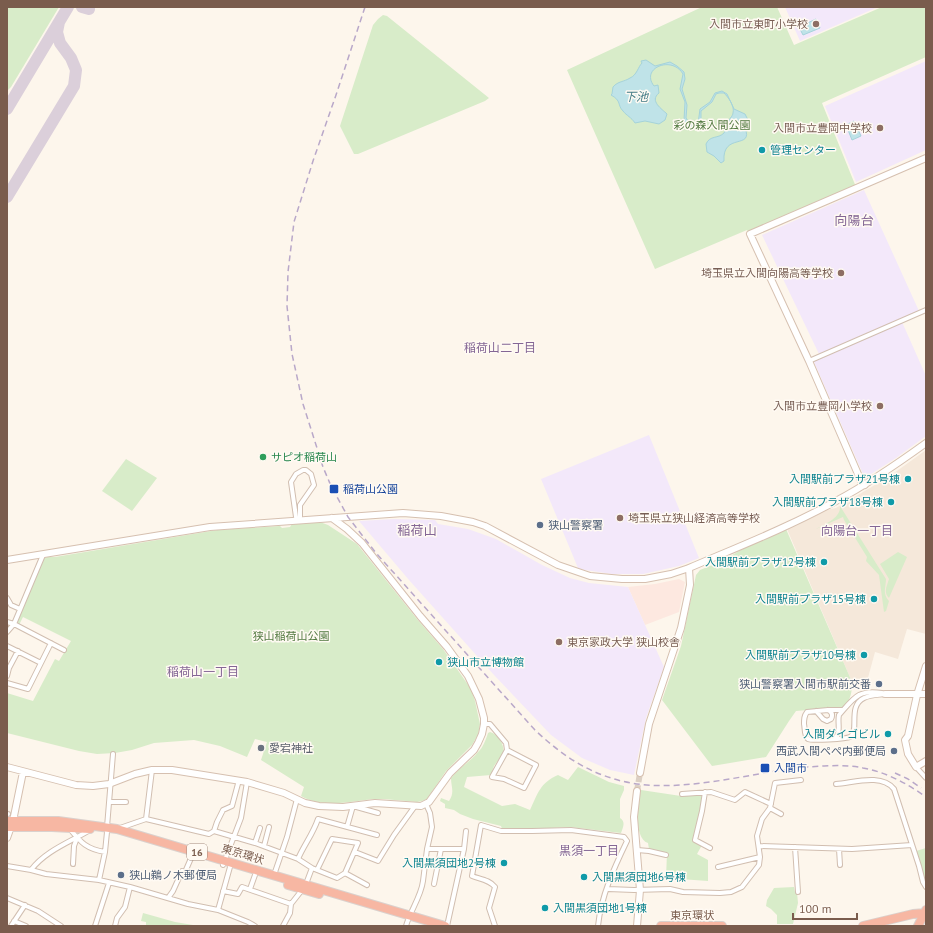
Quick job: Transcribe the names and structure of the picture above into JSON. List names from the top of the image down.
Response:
{
  "streets": {
    "highway": ["16", "東京環状"]
  },
  "districts": [
    "向陽台",
    "稲荷山二丁目",
    "稲荷山",
    "向陽台一丁目",
    "稲荷山一丁目",
    "黒須一丁目"
  ],
  "water": ["下池"],
  "parks": ["彩の森入間公園", "狭山稲荷山公園"],
  "places": {
    "other": [
      "入間市立東町小学校",
      "入間市立豊岡中学校",
      "管理センター",
      "埼玉県立入間向陽高等学校",
      "入間市立豊岡小学校",
      "サピオ稲荷山",
      "入間駅前プラザ21号棟",
      "入間駅前プラザ18号棟",
      "埼玉県立狭山経済高等学校",
      "狭山警察署",
      "入間駅前プラザ12号棟",
      "入間駅前プラザ15号棟",
      "東京家政大学 狭山校舎",
      "入間駅前プラザ10号棟",
      "狭山市立博物館",
      "狭山警察署入間市駅前交番",
      "入間ダイゴビル",
      "愛宕神社",
      "西武入間ぺぺ内郵便局",
      "入間黒須団地2号棟",
      "狭山鵜ノ木郵便局",
      "入間黒須団地6号棟",
      "入間黒須団地1号棟"
    ],
    "transit": ["稲荷山公園", "入間市"]
  },
  "scale_bar": "100 m"
}
